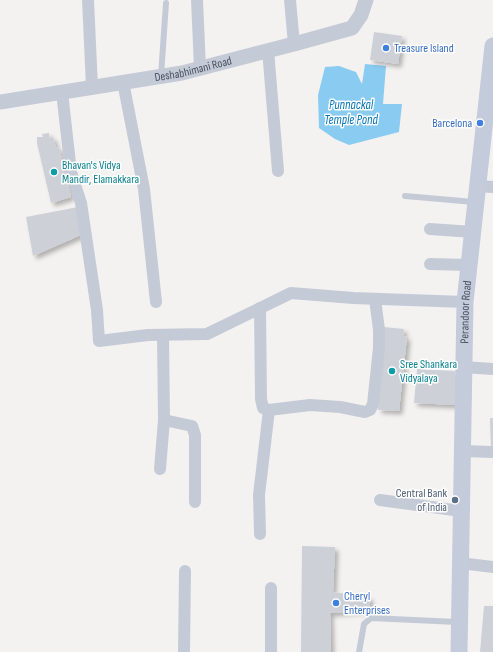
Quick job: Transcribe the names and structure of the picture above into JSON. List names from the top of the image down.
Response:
{
  "streets": {
    "main road": ["Perandoor Road"],
    "street": ["Deshabhimani Road"]
  },
  "water": ["Punnackal Temple Pond"],
  "places": [
    "Treasure Island",
    "Barcelona",
    "Bhavan's Vidya Mandir, Elamakkara",
    "Sree Shankara Vidyalaya",
    "Central Bank of India",
    "Cheryl Enterprises"
  ]
}
